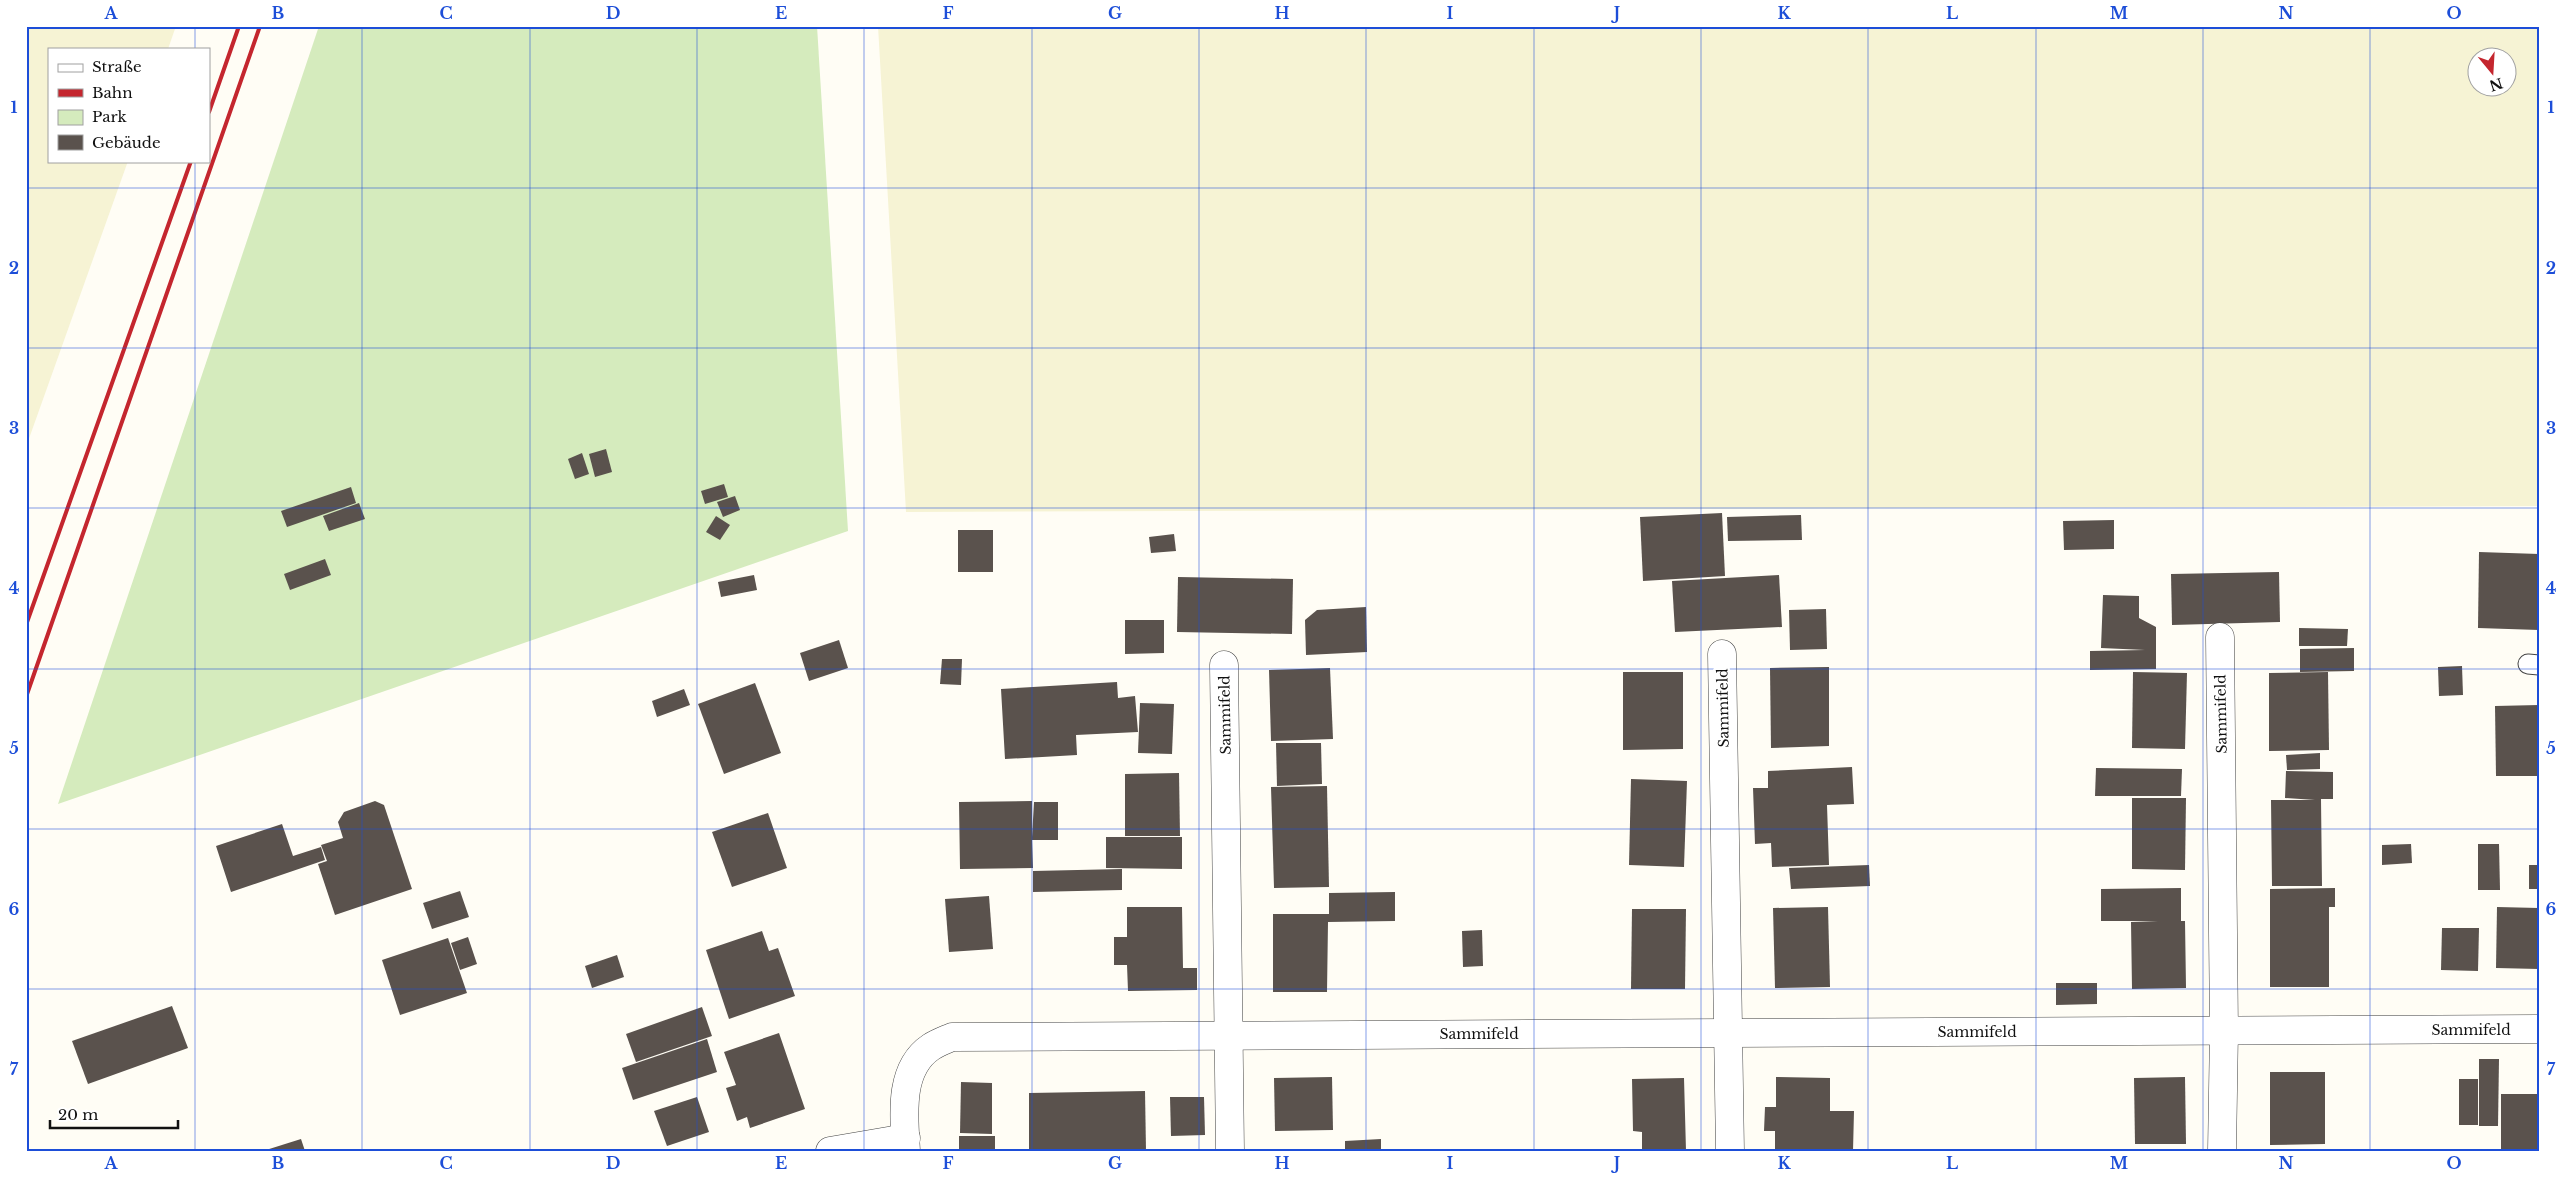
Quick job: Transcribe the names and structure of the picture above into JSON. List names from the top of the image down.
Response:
{
  "streets": {
    "street": ["Sammifeld"]
  },
  "legend": [
    "Straße",
    "Bahn",
    "Park",
    "Gebäude"
  ],
  "scale_bar": "20 m",
  "north": "bottom",
  "grid": {
    "columns": [
      "A",
      "B",
      "C",
      "D",
      "E",
      "F",
      "G",
      "H",
      "I",
      "J",
      "K",
      "L",
      "M",
      "N",
      "O"
    ],
    "rows": [
      "1",
      "2",
      "3",
      "4",
      "5",
      "6",
      "7"
    ]
  }
}
